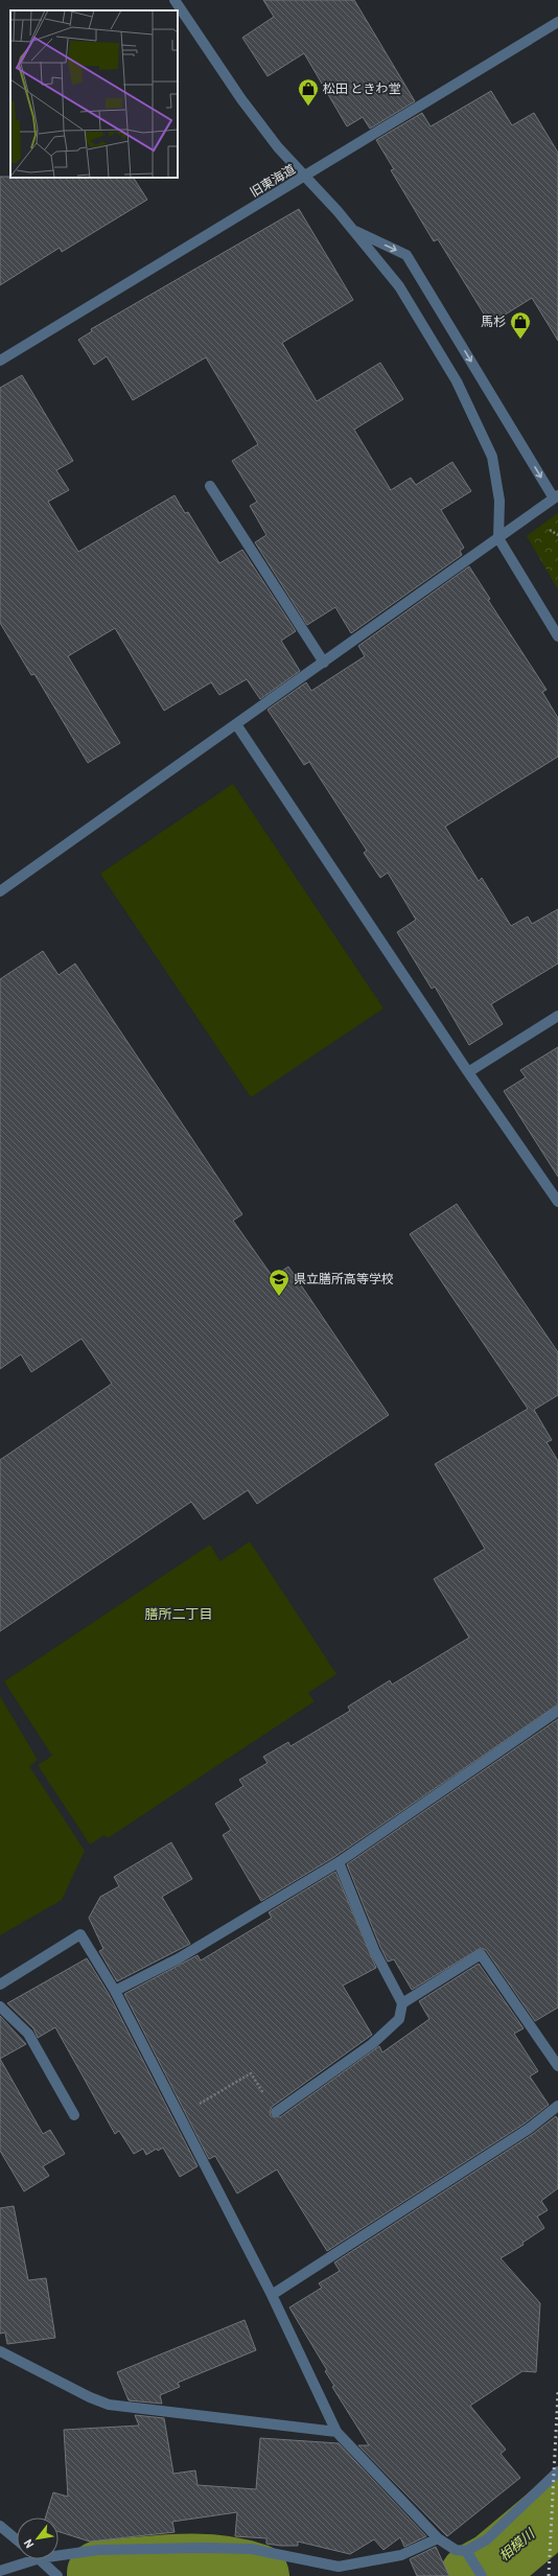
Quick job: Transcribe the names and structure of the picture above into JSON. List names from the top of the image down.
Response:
{
  "streets": {
    "street": ["旧東海道"]
  },
  "districts": ["膳所二丁目"],
  "water": ["相模川"],
  "places": {
    "shop": ["松田 ときわ堂", "馬杉"],
    "school or university": ["県立膳所高等学校"]
  },
  "north": "bottom left"
}
